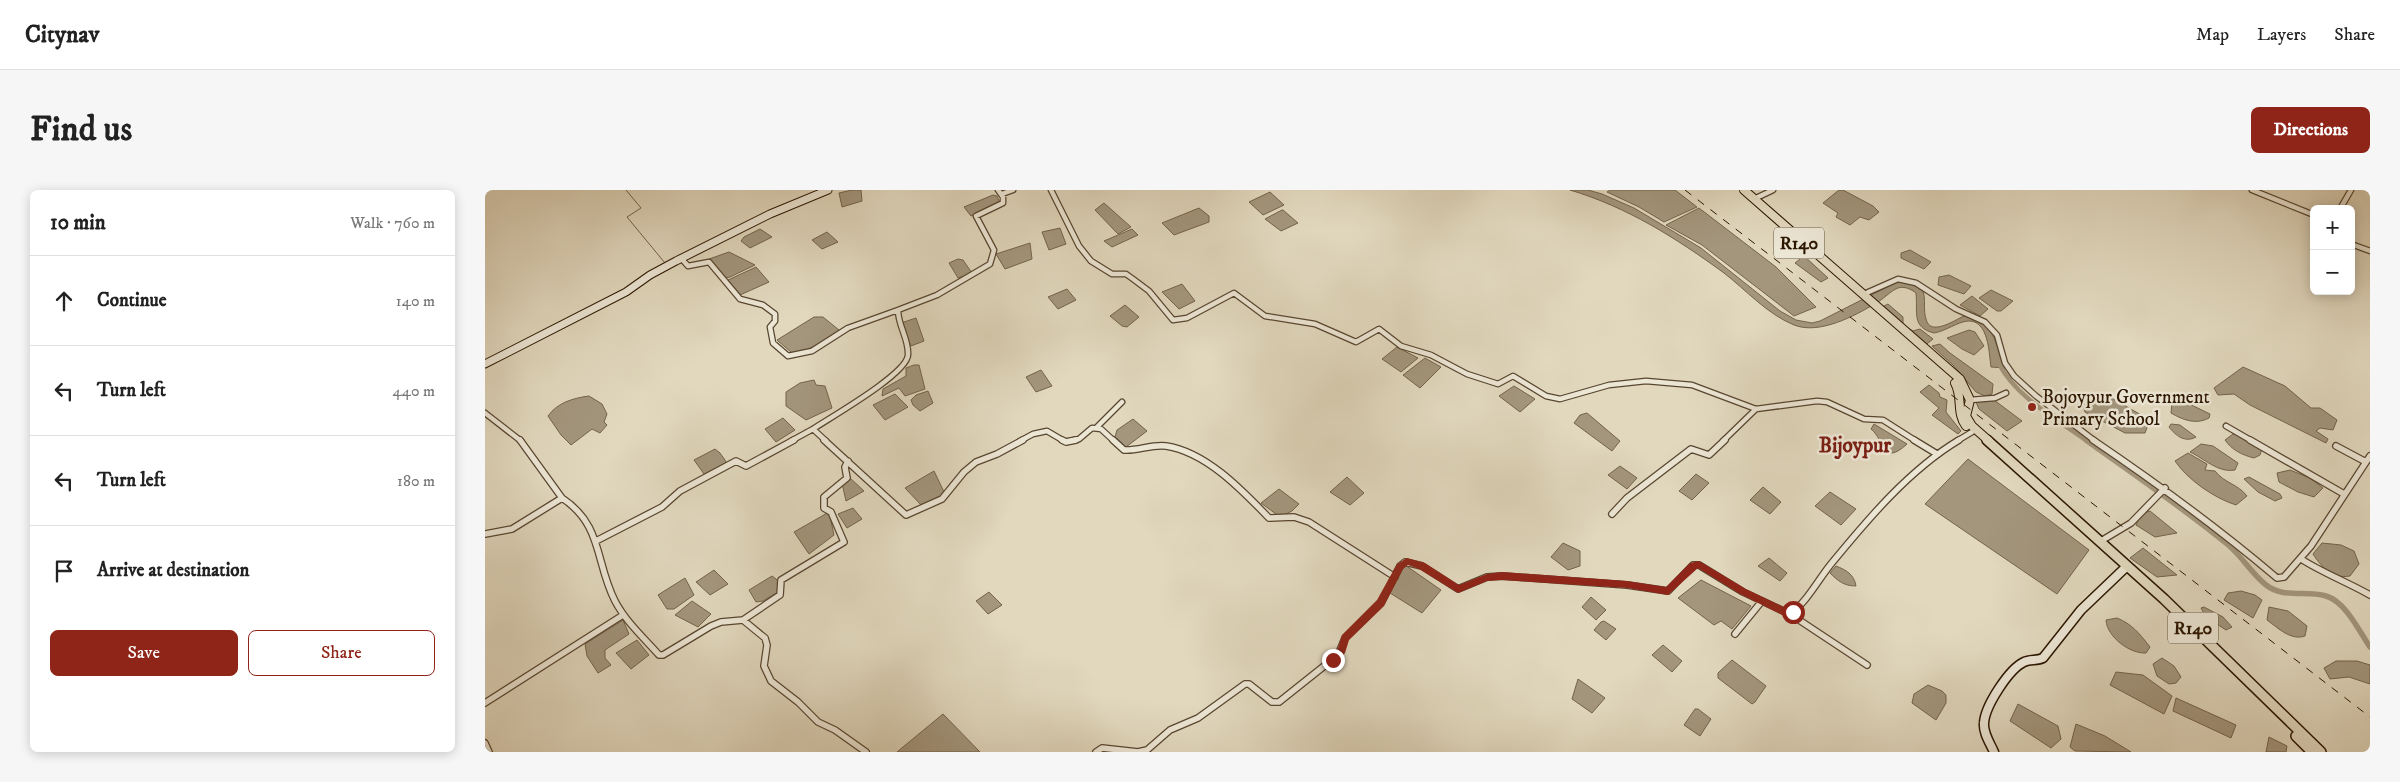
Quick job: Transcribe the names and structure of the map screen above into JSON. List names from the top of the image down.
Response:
{
  "streets": {
    "main road": ["R140"]
  },
  "districts": ["Bijoypur"],
  "places": ["Bojoypur Government Primary School"],
  "page": {
    "header": "Citynav",
    "nav": ["Map", "Layers", "Share"],
    "buttons": [
      "Directions",
      ["Save", "Share"]
    ],
    "title": "Find us",
    "heading": ["10 min", "Walk · 760 m"],
    "map_buttons": ["+", "−"],
    "list": [
      ["Continue", "140 m"],
      ["Turn left", "440 m"],
      ["Turn left", "180 m"],
      "Arrive at destination"
    ]
  }
}
